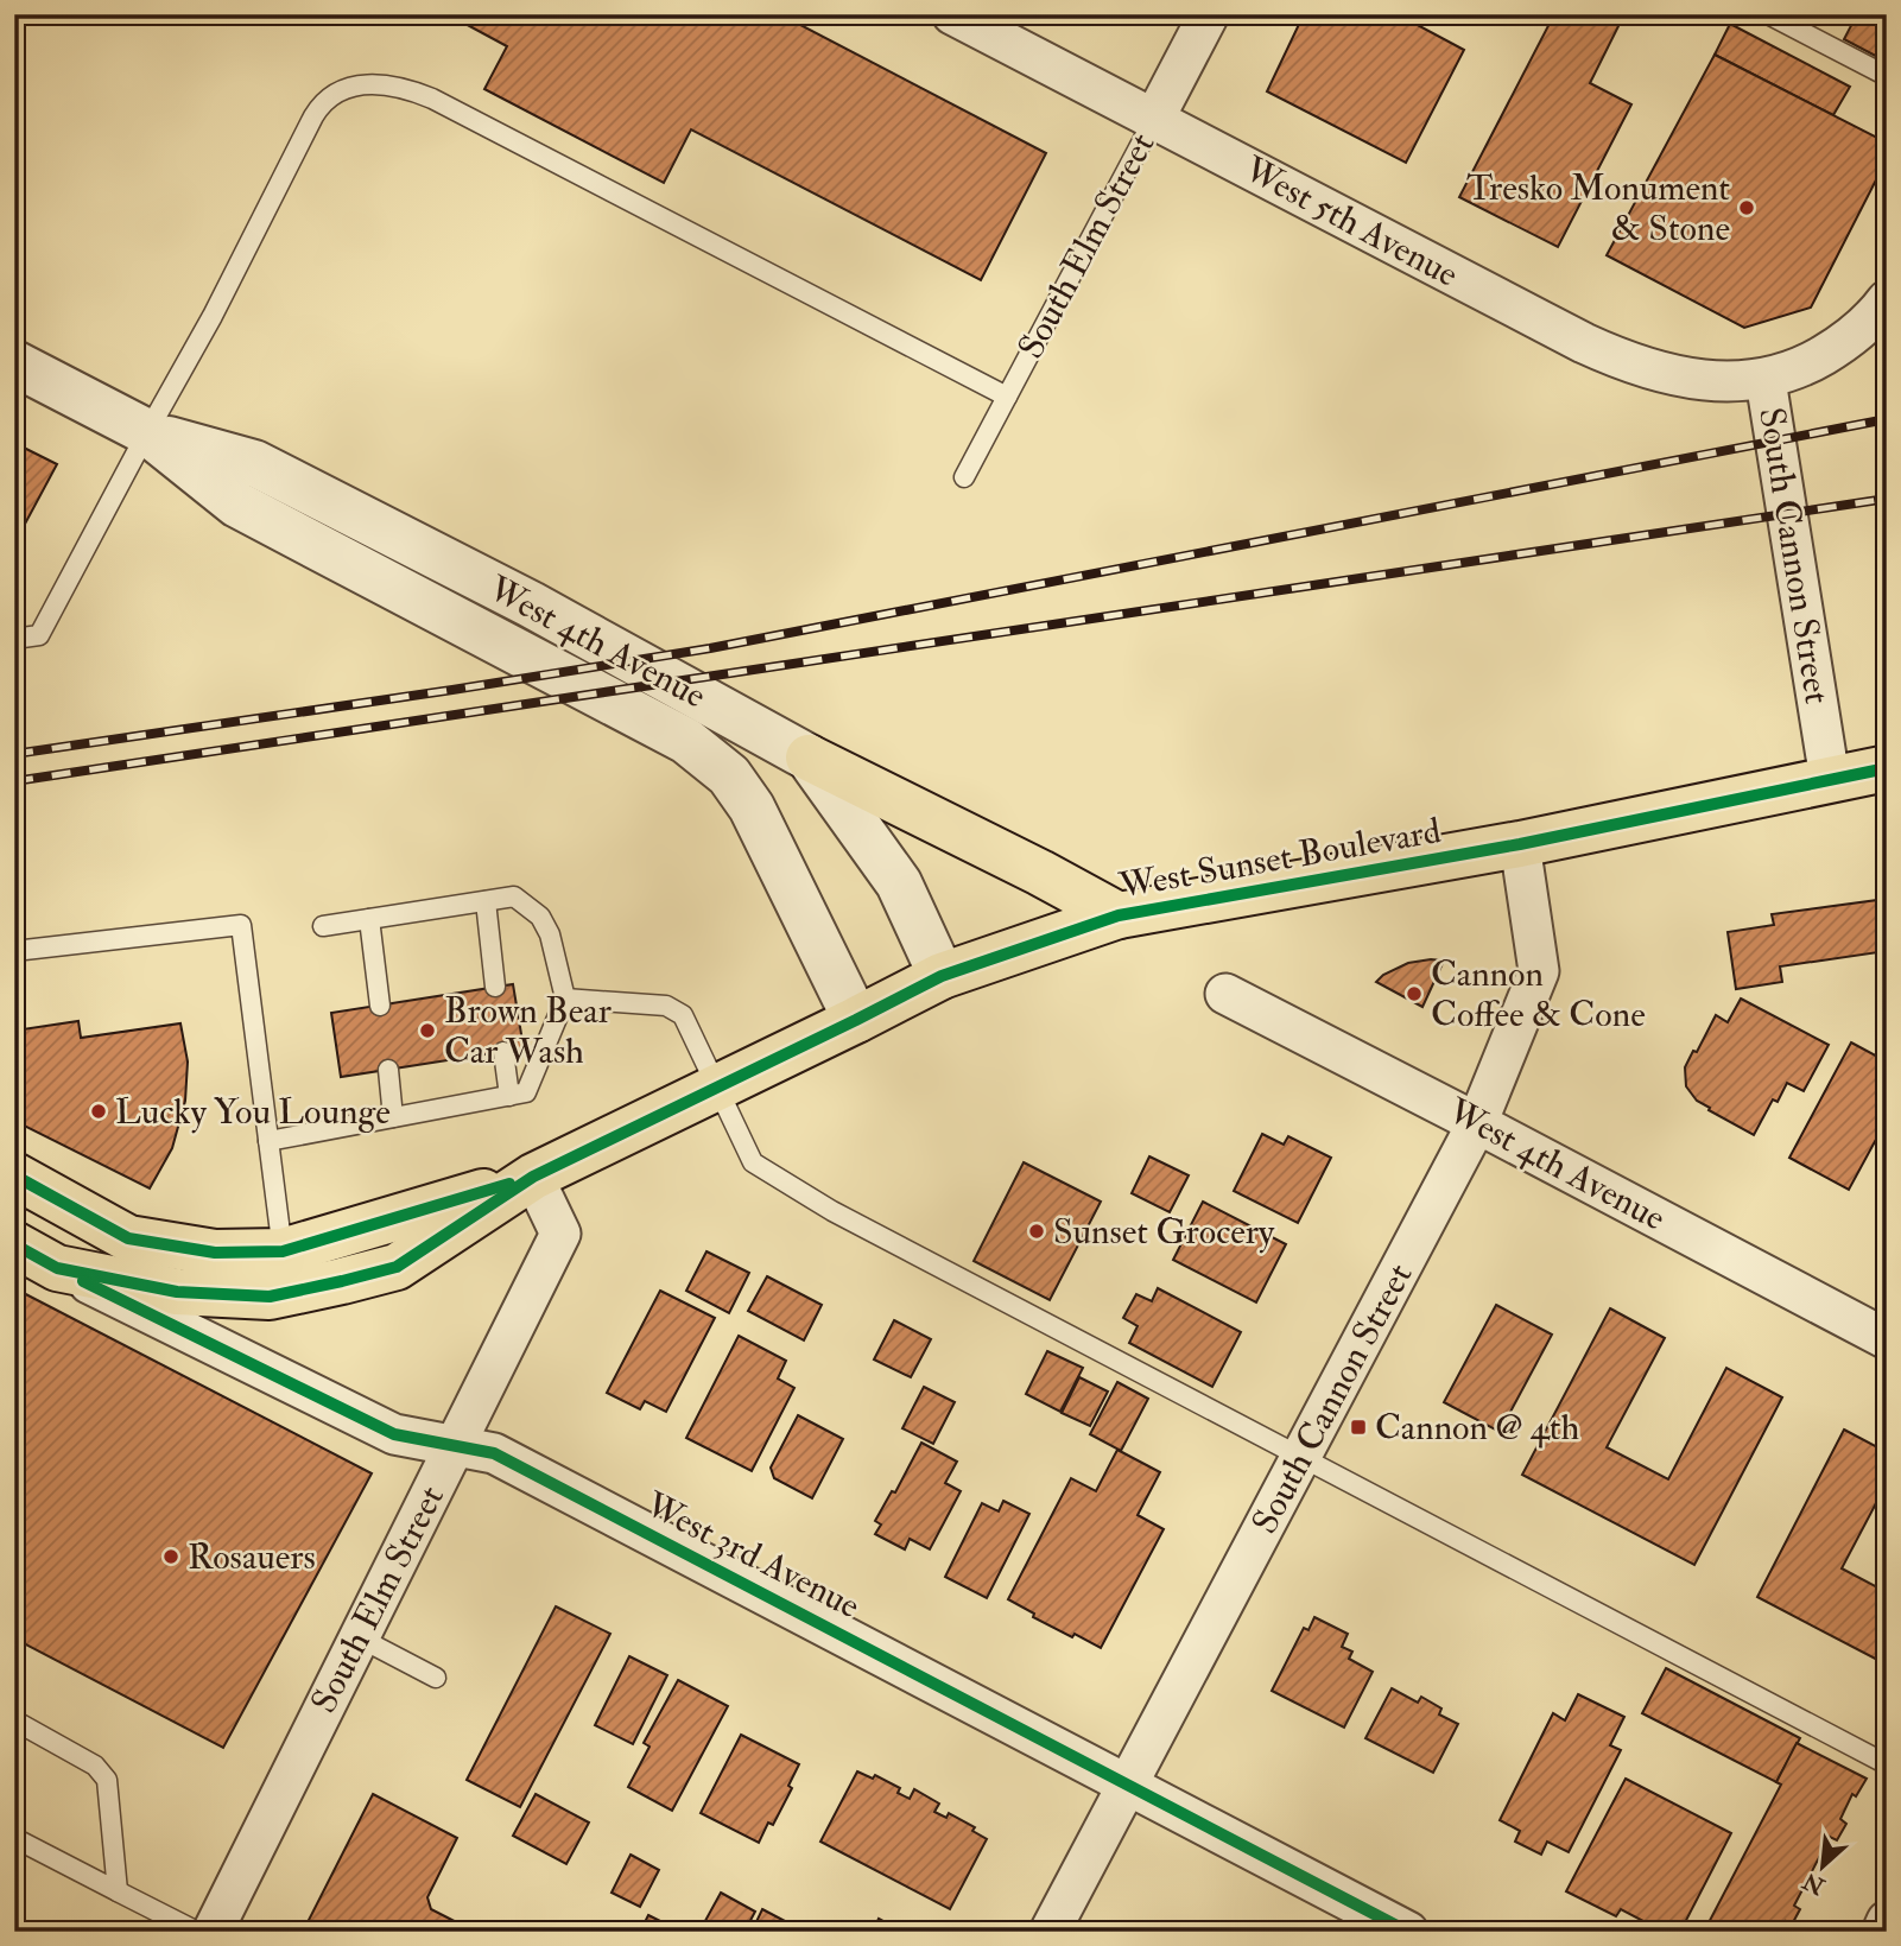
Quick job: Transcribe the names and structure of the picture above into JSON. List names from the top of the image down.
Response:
{
  "streets": {
    "main road": ["West Sunset Boulevard"],
    "street": [
      "West 5th Avenue",
      "South Elm Street",
      "South Cannon Street",
      "West 4th Avenue",
      "West 3rd Avenue"
    ]
  },
  "crossings": [
    ["West 5th Avenue", "South Elm Street"],
    ["West 5th Avenue", "South Cannon Street"],
    ["South Elm Street", "West Sunset Boulevard"],
    ["South Elm Street", "West 3rd Avenue"],
    ["South Cannon Street", "West 4th Avenue"],
    ["South Cannon Street", "West Sunset Boulevard"],
    ["South Cannon Street", "West 3rd Avenue"],
    ["West 4th Avenue", "West Sunset Boulevard"],
    ["West Sunset Boulevard", "West 3rd Avenue"]
  ],
  "places": {
    "other": [
      "Tresko Monument & Stone",
      "Cannon Coffee & Cone",
      "Brown Bear Car Wash",
      "Lucky You Lounge",
      "Sunset Grocery",
      "Rosauers"
    ],
    "transit": ["Cannon @ 4th"]
  },
  "north": "bottom left"
}
